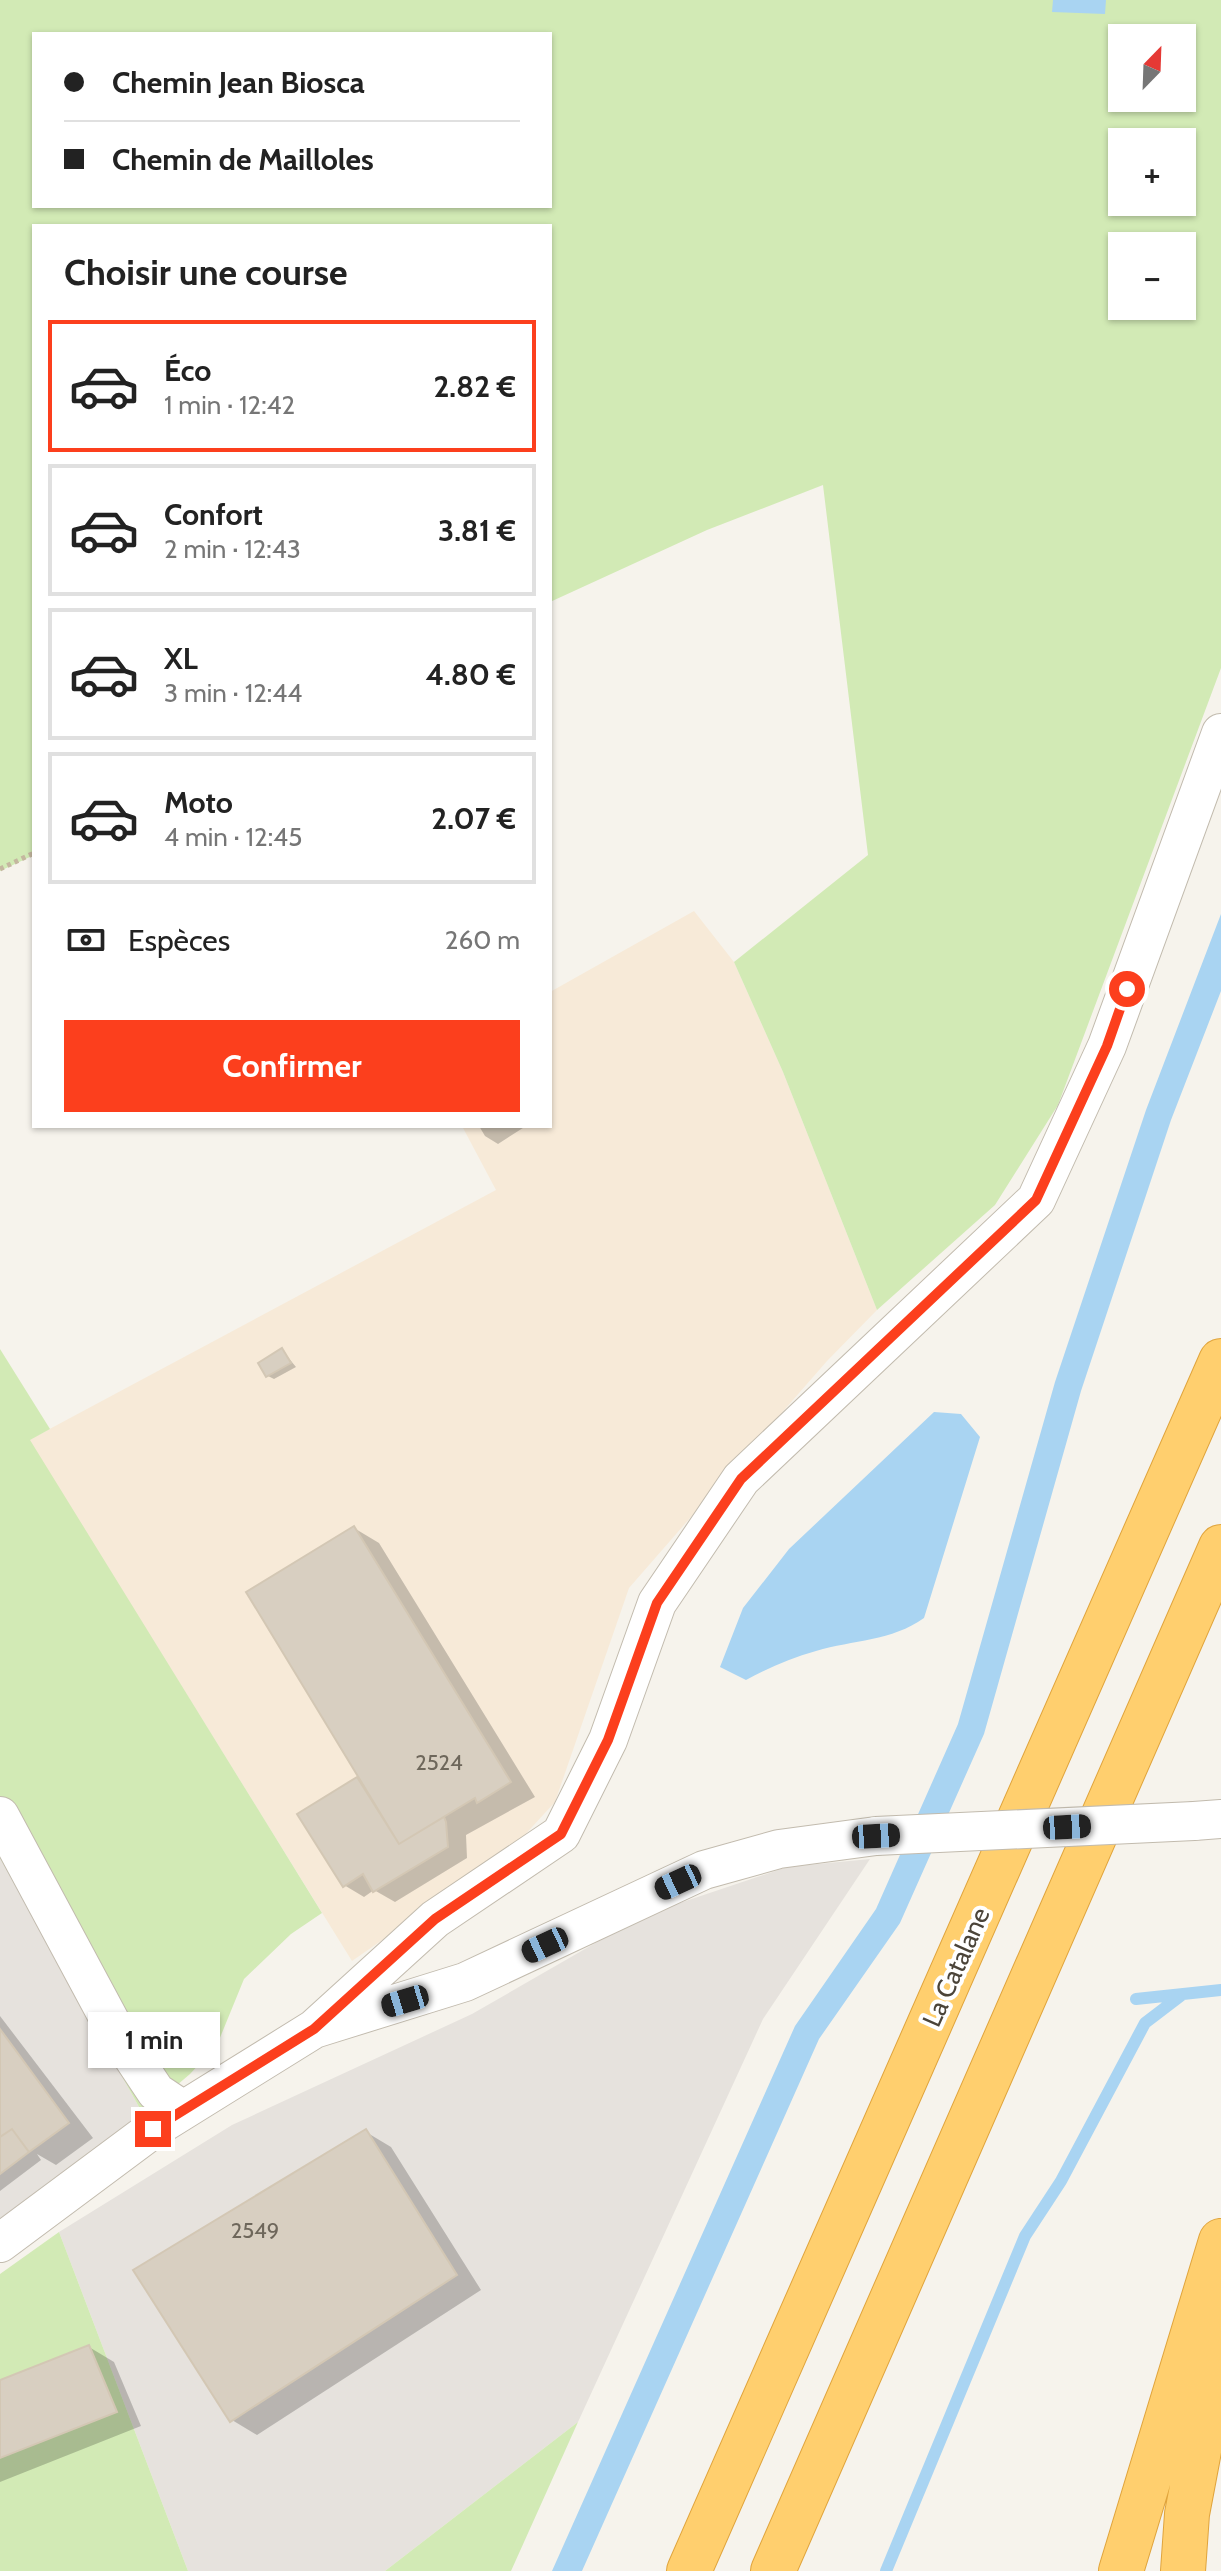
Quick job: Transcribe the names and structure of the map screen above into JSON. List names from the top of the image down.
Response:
{
  "streets": {
    "highway": ["La Catalane"]
  },
  "house_numbers": ["2524", "2549"],
  "north": "top right",
  "page": {
    "map_buttons": ["+", "−"],
    "banner": ["Chemin Jean Biosca", "Chemin de Mailloles"],
    "heading": "Choisir une course",
    "list": [
      {
        "name": "Éco",
        "note": "1 min · 12:42",
        "value": "2.82 €"
      },
      {
        "name": "Confort",
        "note": "2 min · 12:43",
        "value": "3.81 €"
      },
      {
        "name": "XL",
        "note": "3 min · 12:44",
        "value": "4.80 €"
      },
      {
        "name": "Moto",
        "note": "4 min · 12:45",
        "value": "2.07 €"
      }
    ],
    "pay": ["Espèces", "260 m"],
    "buttons": "Confirmer",
    "bubble": "1 min"
  }
}
